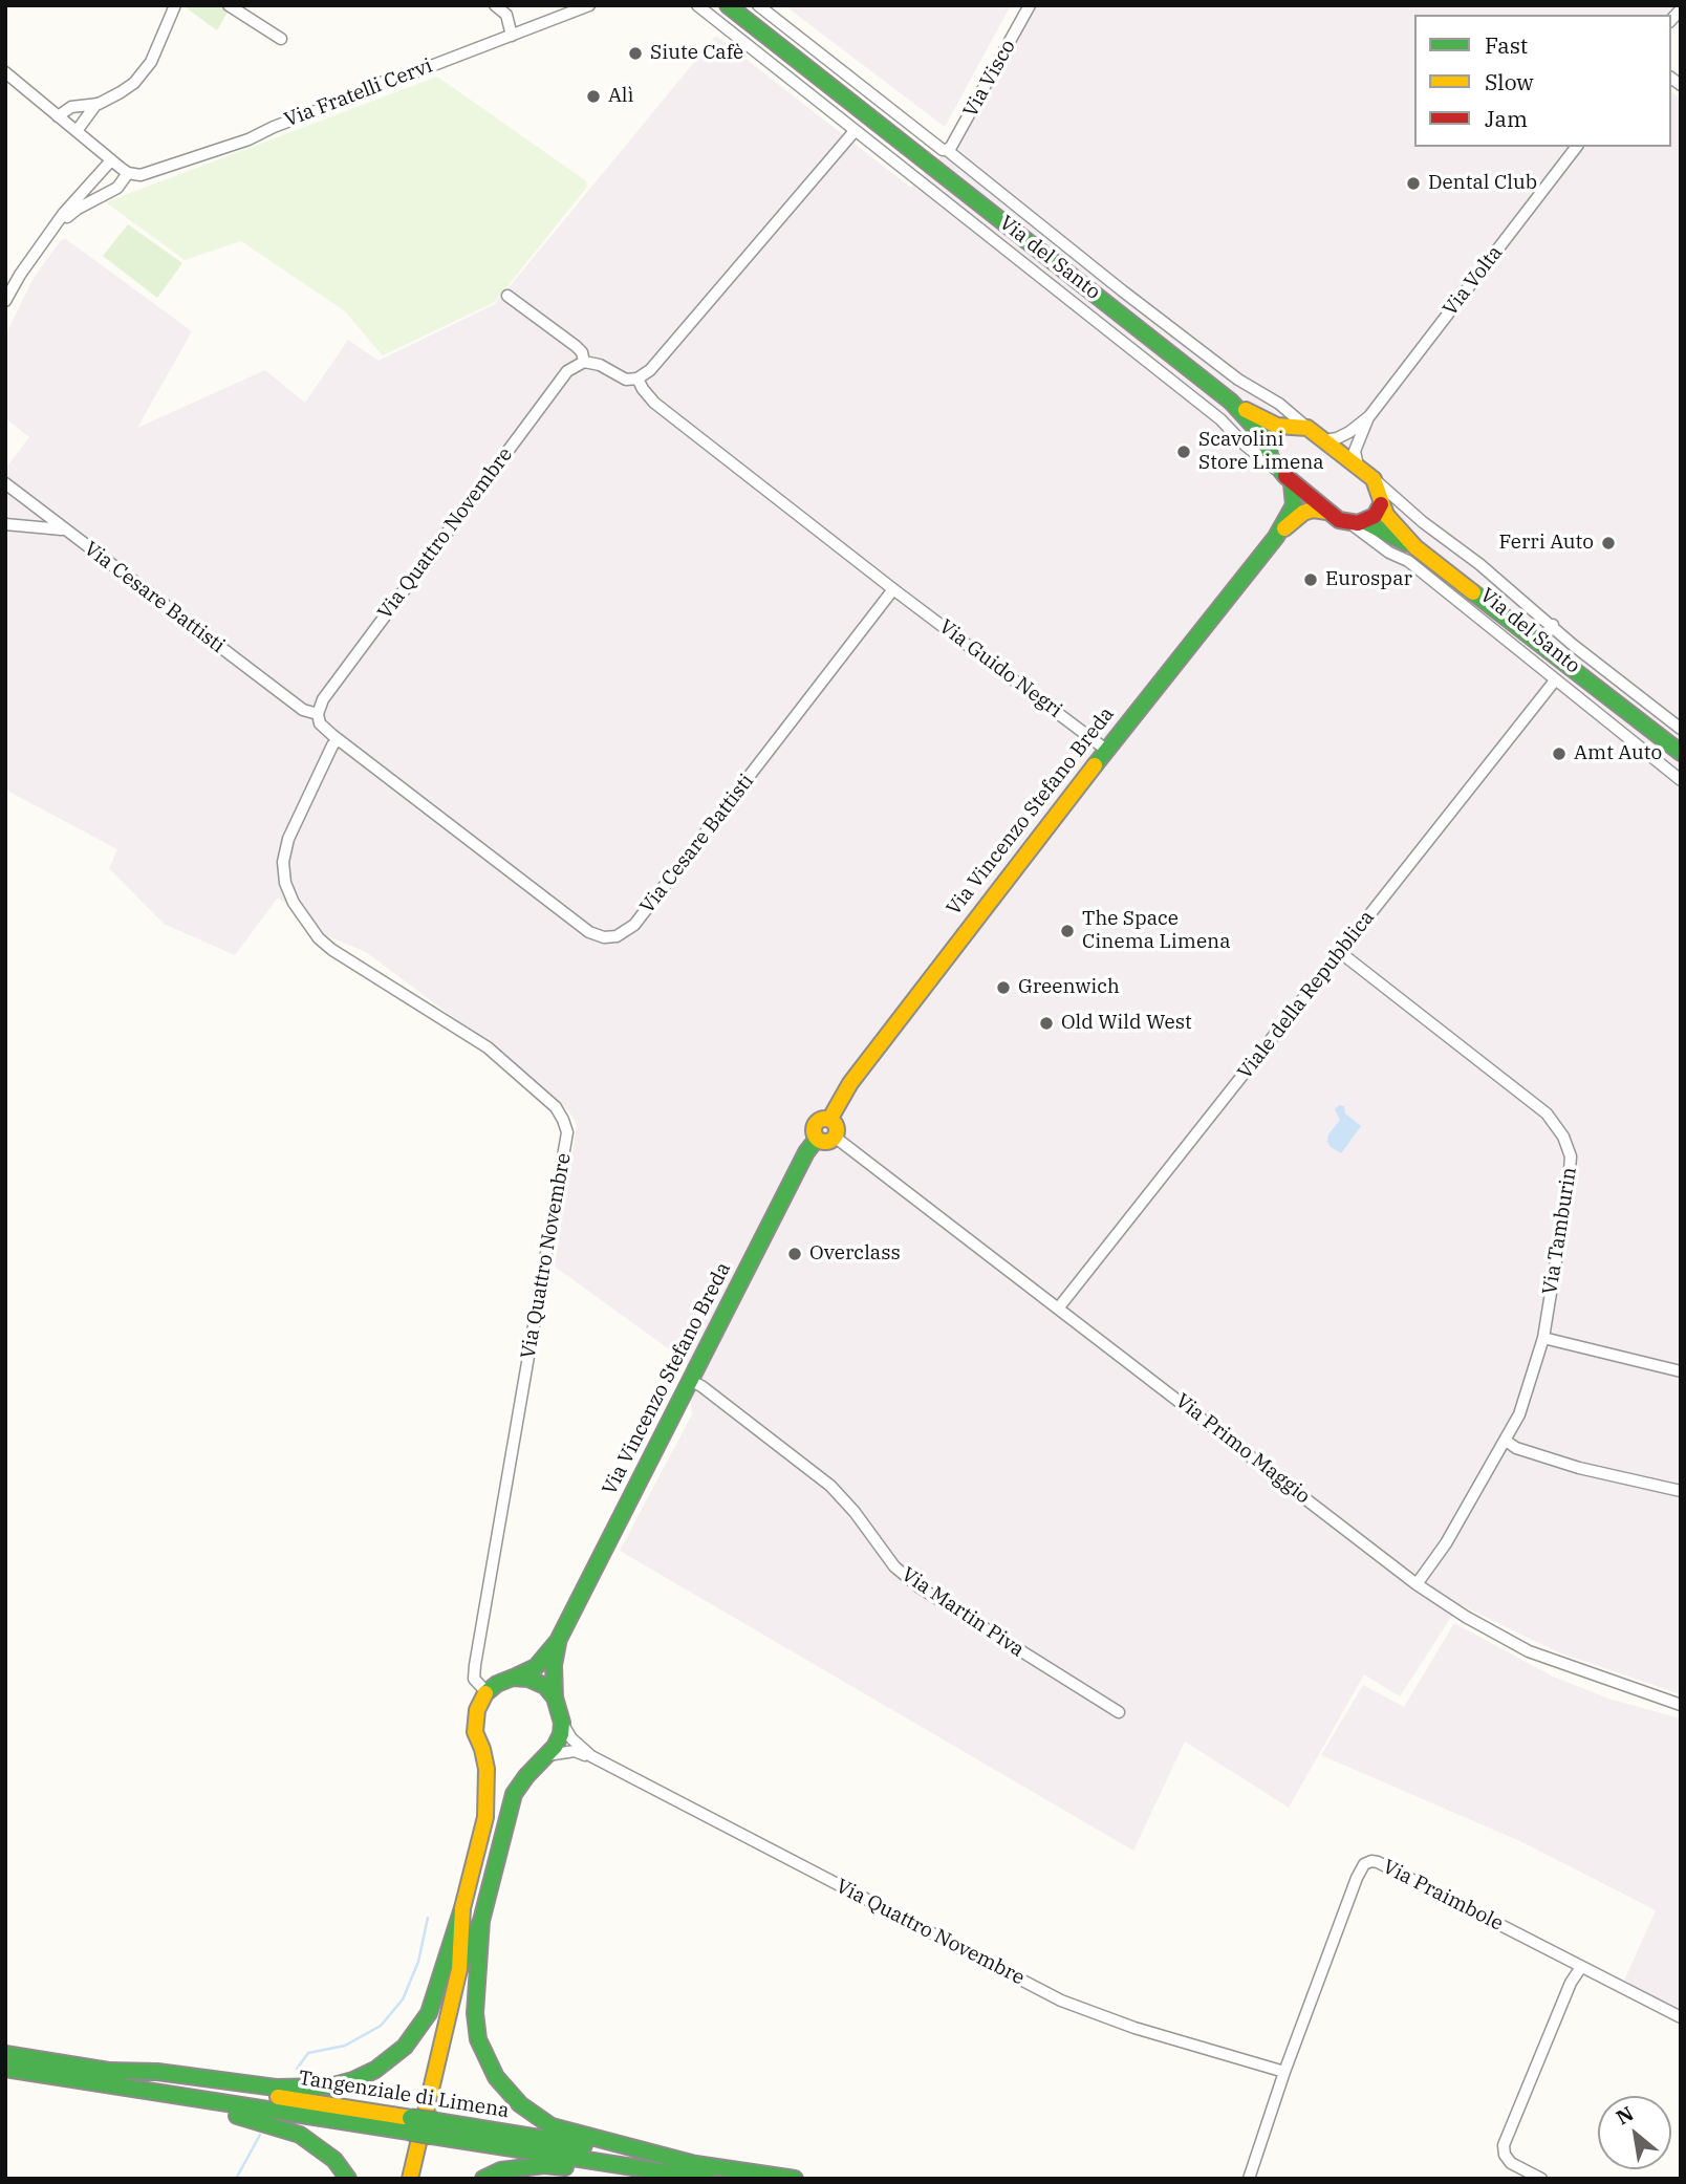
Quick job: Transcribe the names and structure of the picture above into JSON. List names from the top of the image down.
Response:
{
  "streets": {
    "main road": ["Via del Santo", "Via Vincenzo Stefano Breda", "Tangenziale di Limena"],
    "street": [
      "Via Visco",
      "Via Fratelli Cervi",
      "Via Volta",
      "Via Quattro Novembre",
      "Via Cesare Battisti",
      "Via Guido Negri",
      "Viale della Repubblica",
      "Via Tamburin",
      "Via Primo Maggio",
      "Via Martin Piva",
      "Via Praimbole"
    ]
  },
  "crossings": [
    ["Via del Santo", "Via Vincenzo Stefano Breda"],
    ["Via del Santo", "Viale della Repubblica"],
    ["Via Quattro Novembre", "Via Cesare Battisti"],
    ["Via Quattro Novembre", "Via Vincenzo Stefano Breda"],
    ["Via Quattro Novembre", "Via Praimbole"],
    ["Via Cesare Battisti", "Via Guido Negri"],
    ["Via Guido Negri", "Via Vincenzo Stefano Breda"],
    ["Via Vincenzo Stefano Breda", "Via Primo Maggio"],
    ["Via Vincenzo Stefano Breda", "Via Martin Piva"],
    ["Viale della Repubblica", "Via Tamburin"],
    ["Viale della Repubblica", "Via Primo Maggio"],
    ["Via Tamburin", "Via Primo Maggio"]
  ],
  "places": [
    "Siute Cafè",
    "Alì",
    "Dental Club",
    "Scavolini Store Limena",
    "Ferri Auto",
    "Eurospar",
    "Amt Auto",
    "The Space Cinema Limena",
    "Greenwich",
    "Old Wild West",
    "Overclass"
  ],
  "legend": ["Fast", "Slow", "Jam"],
  "north": "top left"
}
